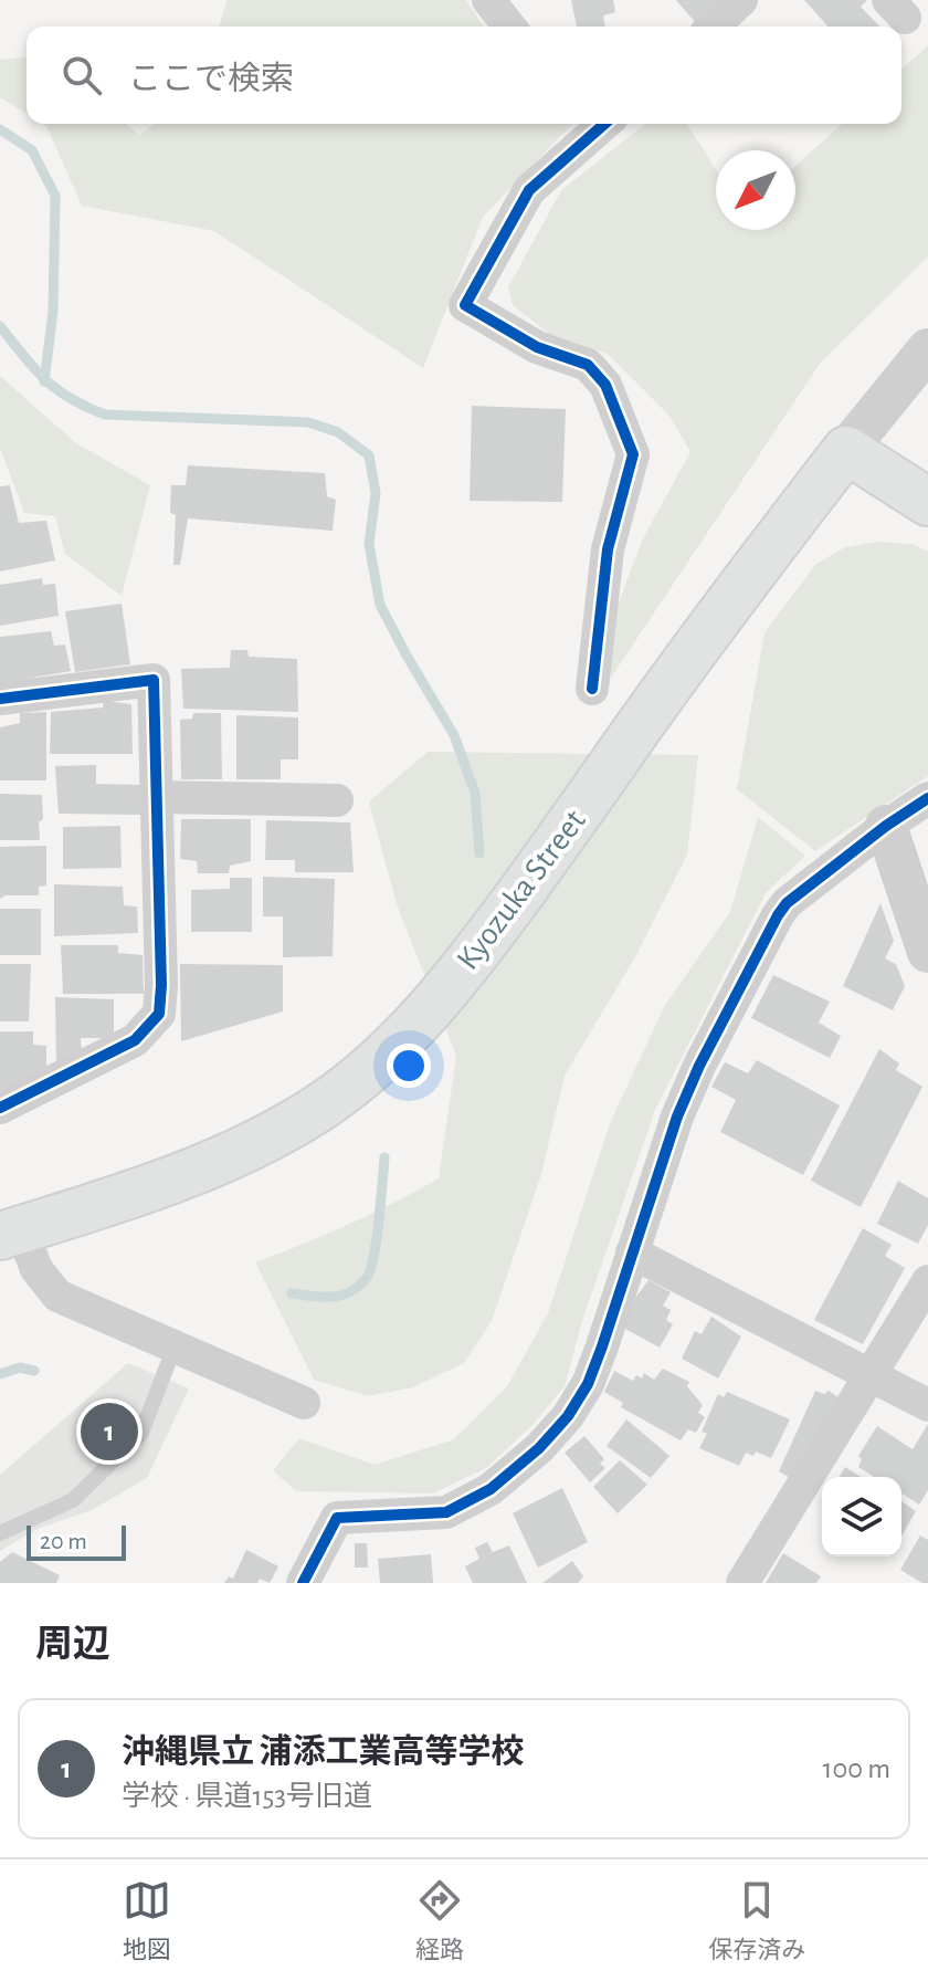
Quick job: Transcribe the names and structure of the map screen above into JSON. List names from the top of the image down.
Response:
{
  "streets": {
    "main road": ["Kyozuka Street"]
  },
  "scale_bar": "20 m",
  "north": "bottom left",
  "page": {
    "search": "ここで検索",
    "pins": "1",
    "scale": "20 m",
    "heading": "周辺",
    "list": [
      {
        "mark": "1",
        "name": "沖縄県立 浦添工業高等学校",
        "note": "学校 · 県道153号旧道",
        "value": "100 m"
      }
    ],
    "nav": ["地図", "経路", "保存済み"]
  }
}
